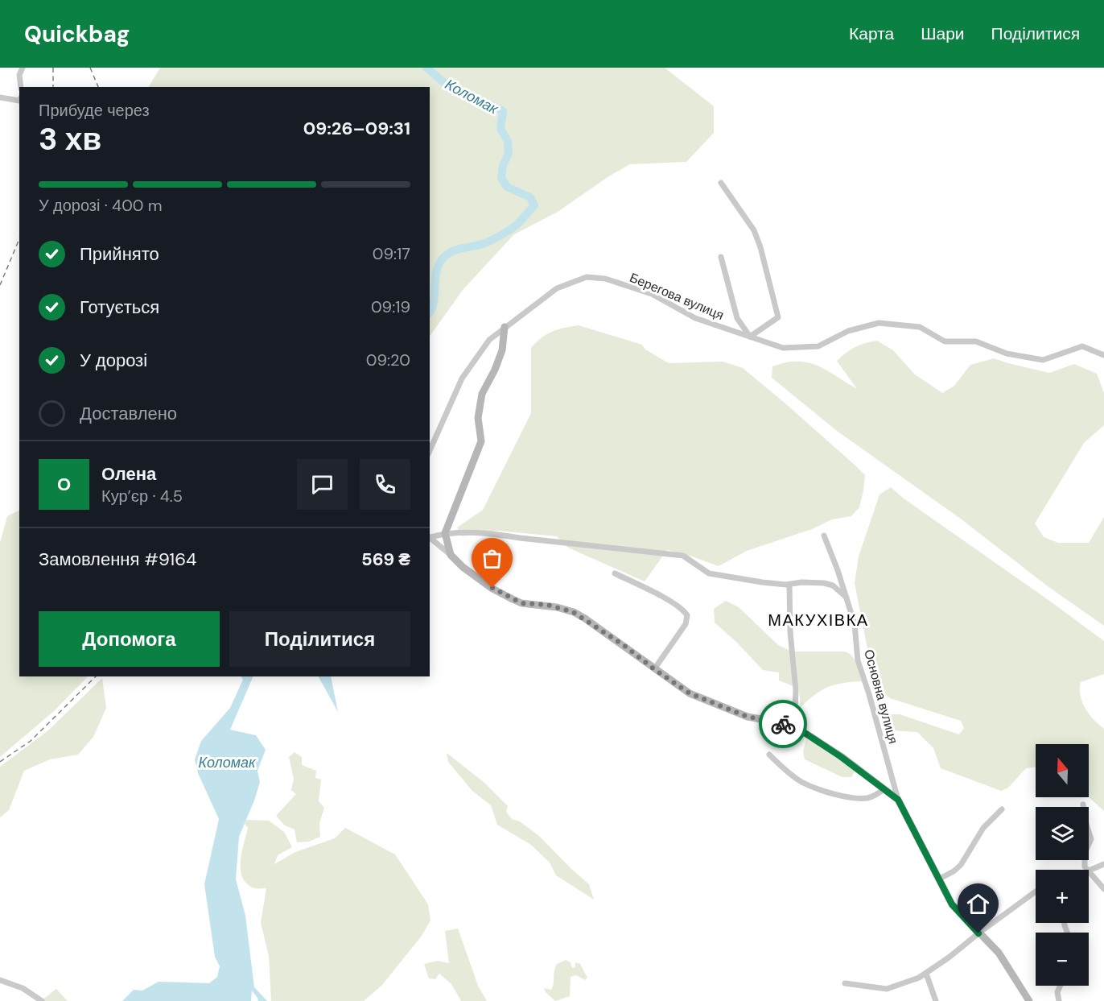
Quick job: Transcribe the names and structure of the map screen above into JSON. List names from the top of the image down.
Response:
{
  "streets": {
    "street": ["Берегова вулиця", "Основна вулиця"]
  },
  "districts": ["МАКУХІВКА"],
  "water": ["Коломак"],
  "north": "top",
  "page": {
    "header": "Quickbag",
    "nav": ["Карта", "Шари", "Поділитися"],
    "heading": ["3 хв", "Прибуде через", "09:26–09:31"],
    "panel": [
      "Олена",
      "Кур’єр · 4.5",
      "Замовлення #9164",
      "569 ₴"
    ],
    "bar": "У дорозі · 400 m",
    "list": [
      ["Прийнято", "09:17"],
      ["Готується", "09:19"],
      ["У дорозі", "09:20"],
      "Доставлено"
    ],
    "round": "О",
    "buttons": ["Допомога", "Поділитися"],
    "map_buttons": ["+", "−"]
  }
}
